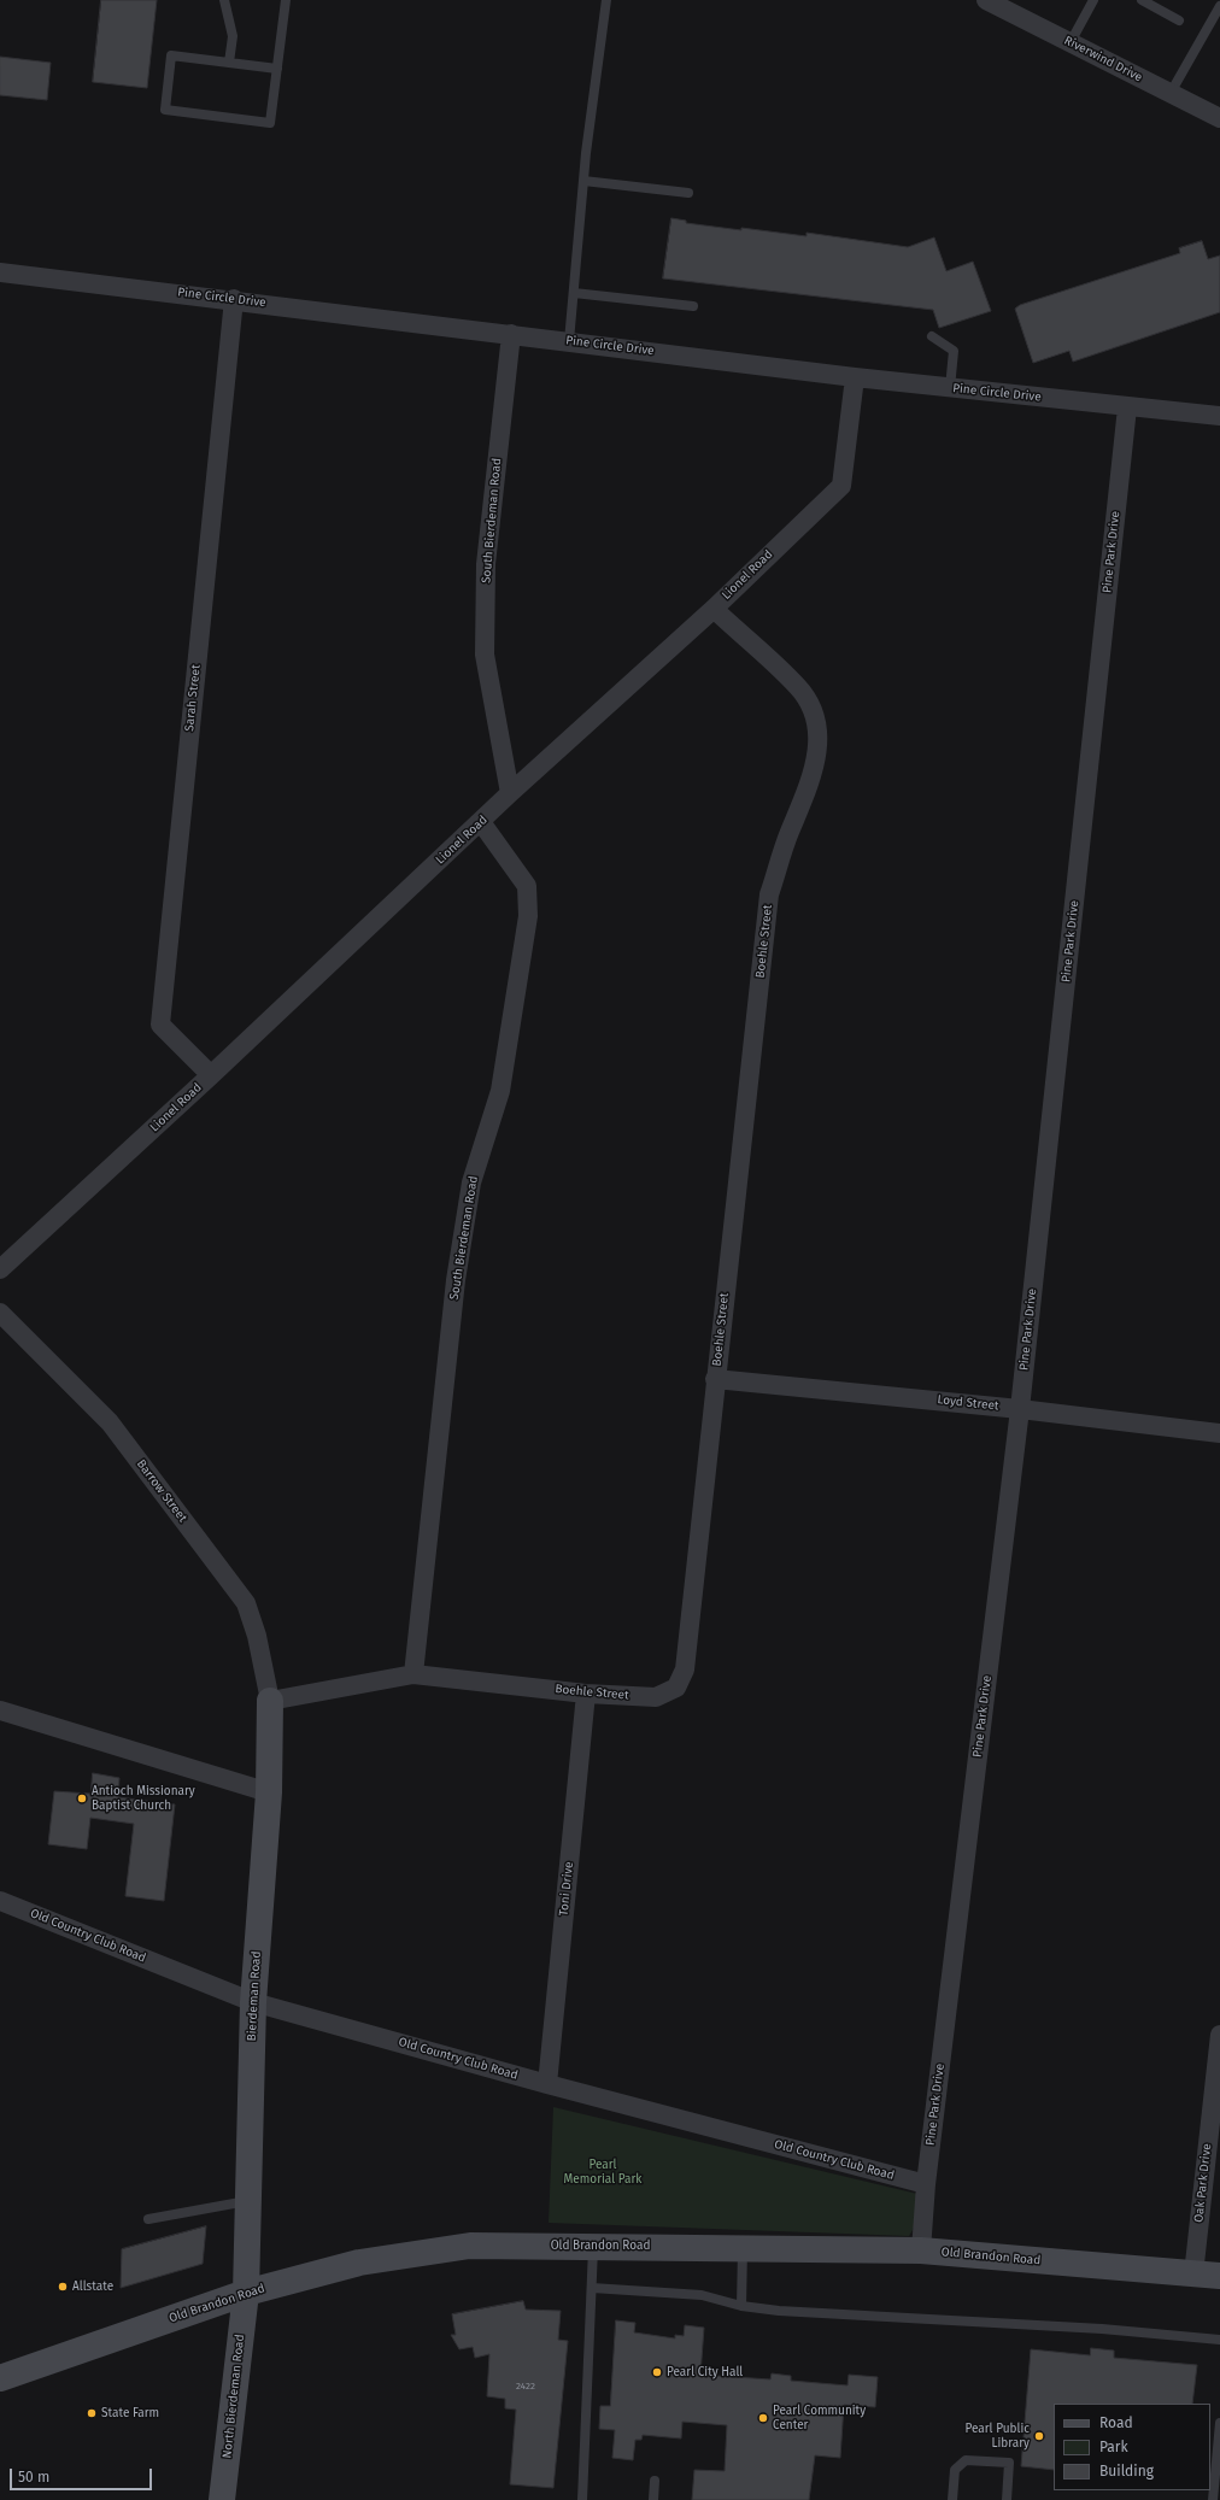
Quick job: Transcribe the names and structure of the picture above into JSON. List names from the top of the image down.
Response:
{
  "streets": {
    "street": [
      "Riverwind Drive",
      "Pine Circle Drive",
      "South Bierdeman Road",
      "Pine Park Drive",
      "Lionel Road",
      "Sarah Street",
      "Boehle Street",
      "Loyd Street",
      "Barrow Street",
      "Toni Drive",
      "Old Country Club Road",
      "Bierdeman Road",
      "Oak Park Drive",
      "Old Brandon Road",
      "North Bierdeman Road"
    ]
  },
  "crossings": [
    ["Pine Circle Drive", "South Bierdeman Road"],
    ["Pine Circle Drive", "Pine Park Drive"],
    ["Pine Circle Drive", "Lionel Road"],
    ["Pine Circle Drive", "Sarah Street"],
    ["South Bierdeman Road", "Lionel Road"],
    ["South Bierdeman Road", "Boehle Street"],
    ["Pine Park Drive", "Loyd Street"],
    ["Pine Park Drive", "Old Country Club Road"],
    ["Pine Park Drive", "Old Brandon Road"],
    ["Lionel Road", "Sarah Street"],
    ["Lionel Road", "Boehle Street"],
    ["Boehle Street", "Loyd Street"],
    ["Boehle Street", "Barrow Street"],
    ["Boehle Street", "Toni Drive"],
    ["Boehle Street", "Bierdeman Road"],
    ["Barrow Street", "Bierdeman Road"],
    ["Toni Drive", "Old Country Club Road"],
    ["Old Country Club Road", "Bierdeman Road"],
    ["Bierdeman Road", "Old Brandon Road"],
    ["Bierdeman Road", "North Bierdeman Road"],
    ["Oak Park Drive", "Old Brandon Road"],
    ["Old Brandon Road", "North Bierdeman Road"]
  ],
  "parks": ["Pearl Memorial Park"],
  "places": [
    "Antioch Missionary Baptist Church",
    "Allstate",
    "Pearl City Hall",
    "State Farm",
    "Pearl Community Center",
    "Pearl Public Library"
  ],
  "house_numbers": ["2422"],
  "legend": ["Road", "Park", "Building"],
  "scale_bar": "50 m"
}
